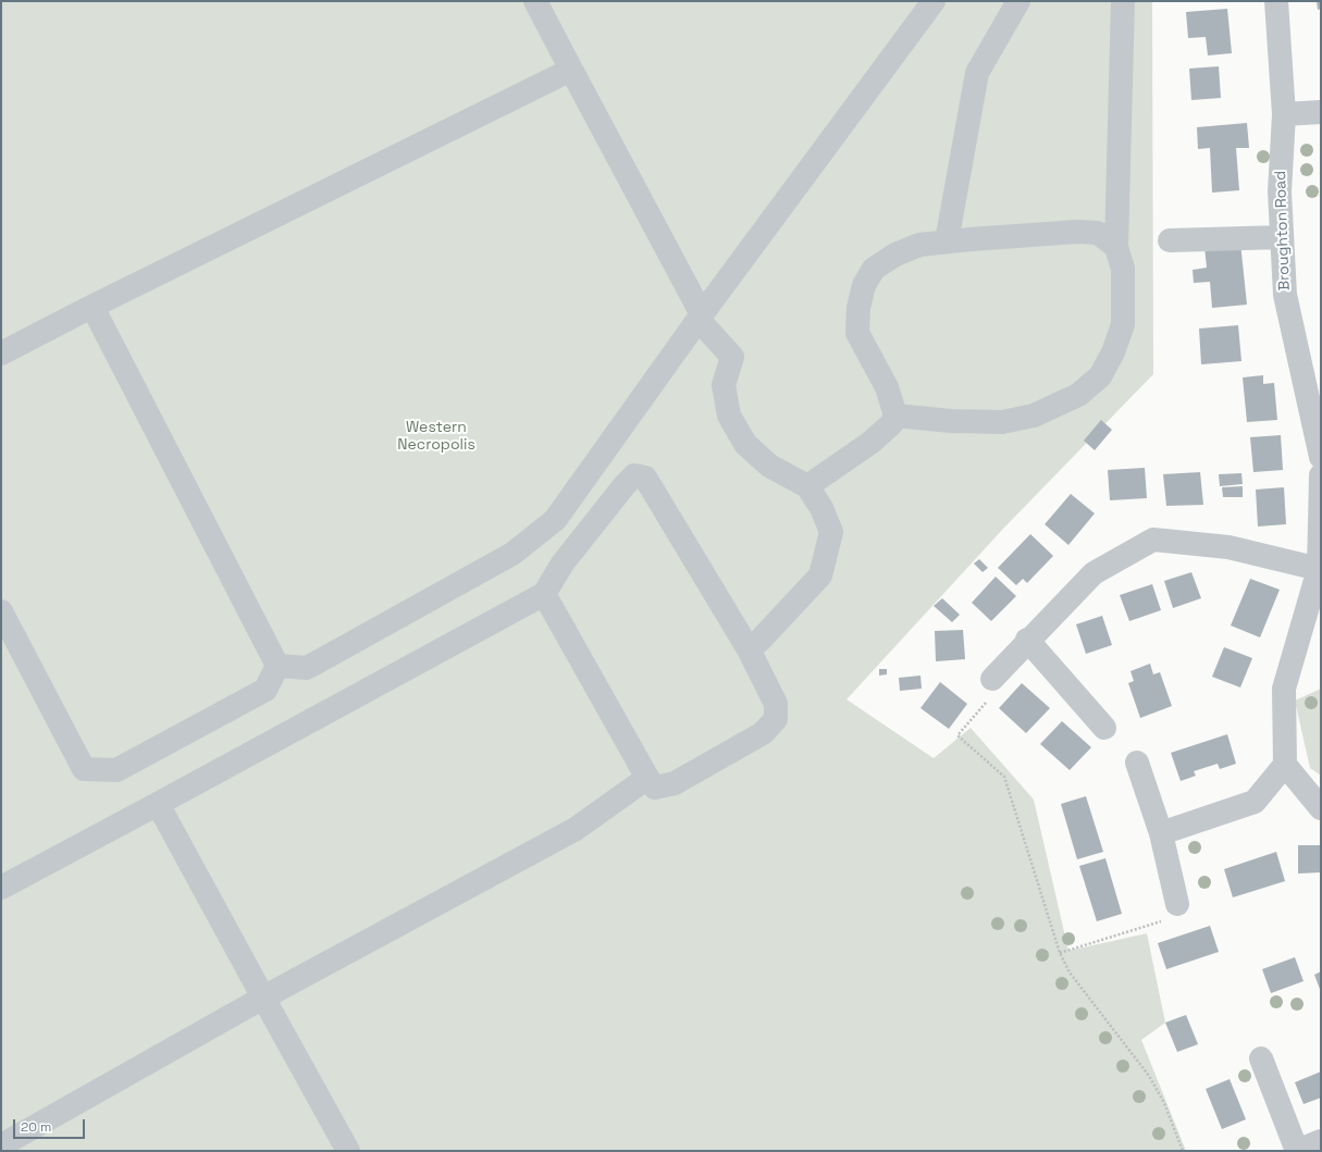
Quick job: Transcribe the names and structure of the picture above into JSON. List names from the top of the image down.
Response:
{
  "streets": {
    "street": ["Broughton Road"]
  },
  "parks": ["Western Necropolis"],
  "scale_bar": "20 m"
}
